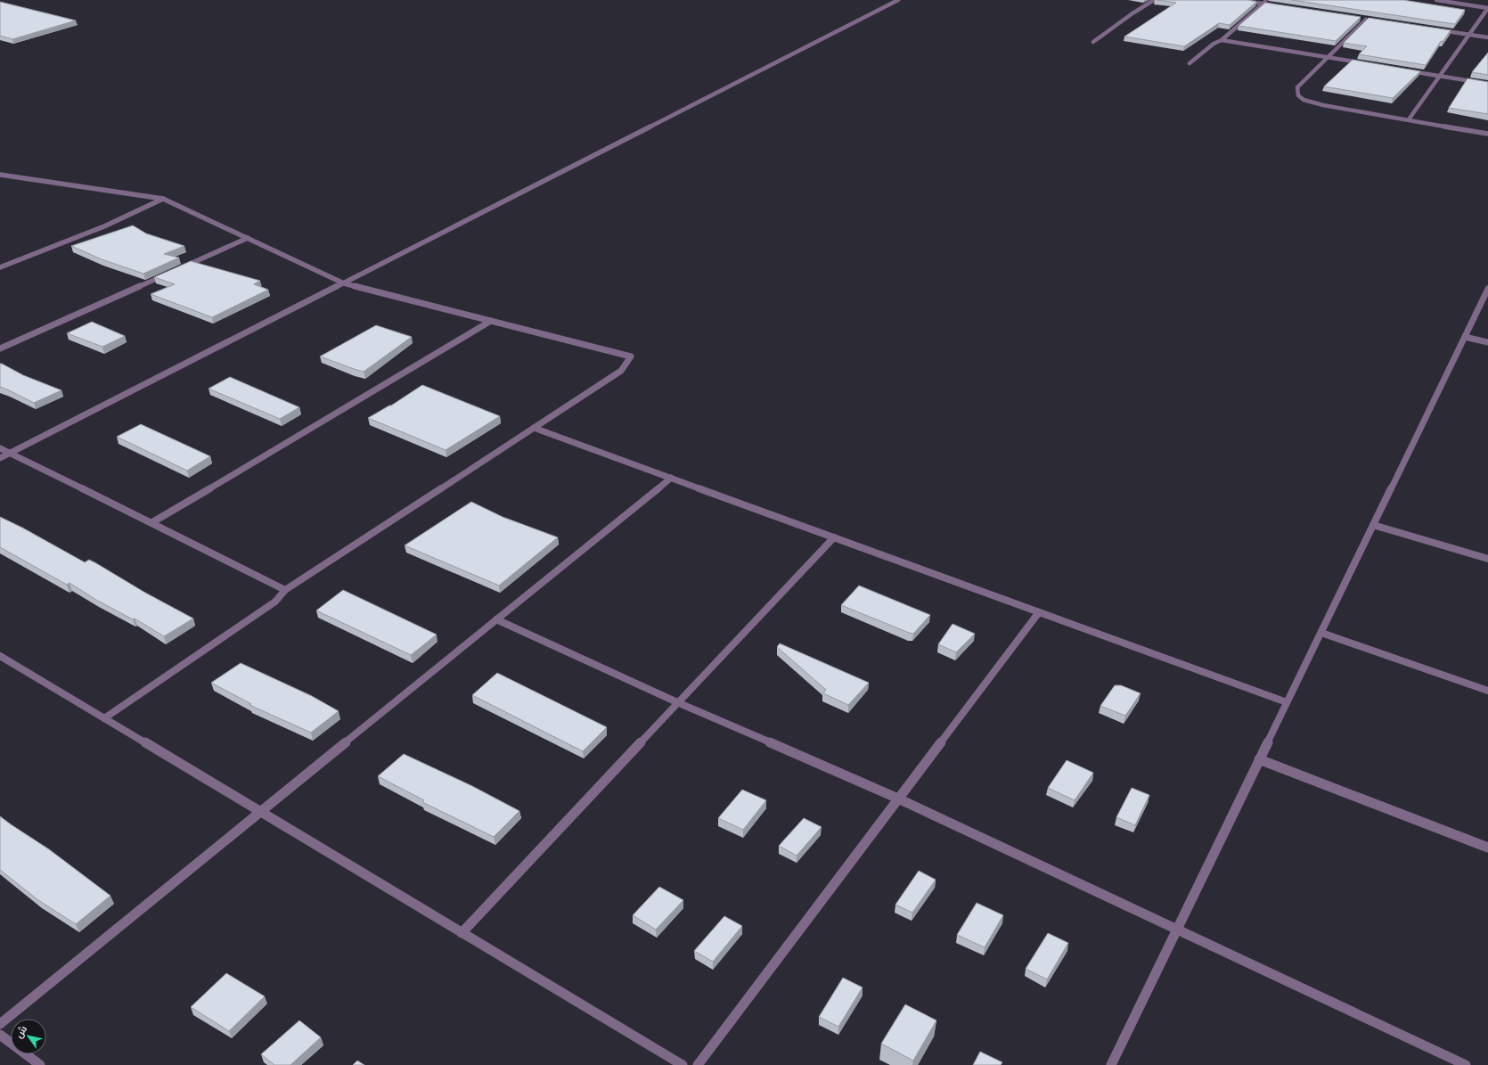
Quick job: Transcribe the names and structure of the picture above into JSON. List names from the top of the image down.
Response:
{
  "north": "top left"
}
